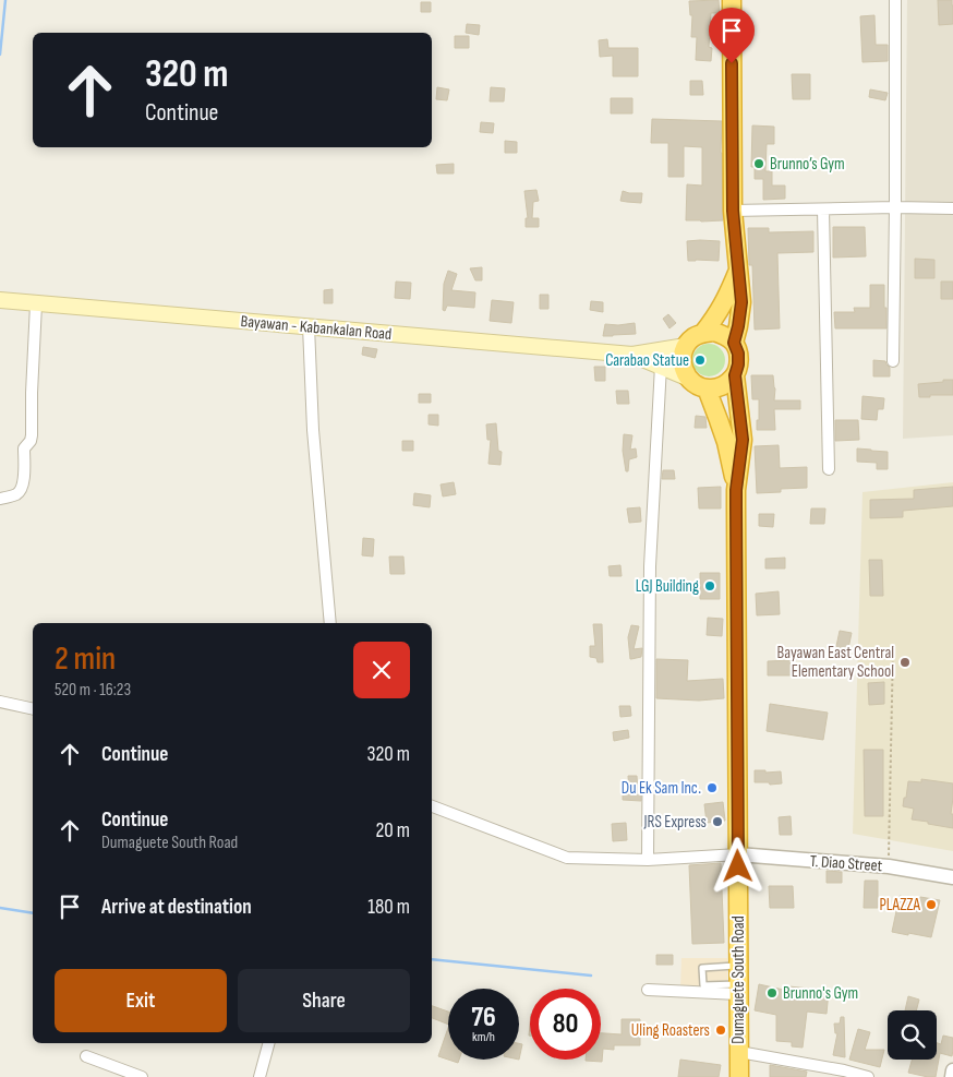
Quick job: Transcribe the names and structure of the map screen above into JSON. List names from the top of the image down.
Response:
{
  "streets": {
    "highway": ["Dumaguete South Road"],
    "main road": ["Bayawan - Kabankalan Road"],
    "street": ["T. Diao Street"]
  },
  "crossings": [
    ["Bayawan - Kabankalan Road", "Dumaguete South Road"],
    ["T. Diao Street", "Dumaguete South Road"]
  ],
  "places": [
    "Brunno’s Gym",
    "Carabao Statue",
    "LGJ Building",
    "Bayawan East Central Elementary School",
    "Du Ek Sam Inc.",
    "JRS Express",
    "PLAZZA",
    "Brunno's Gym",
    "Uling Roasters"
  ],
  "page": {
    "turn": ["320 m", "Continue"],
    "heading": ["2 min", "520 m · 16:23"],
    "list": [
      {
        "name": "Continue",
        "value": "320 m"
      },
      {
        "name": "Continue",
        "note": "Dumaguete South Road",
        "value": "20 m"
      },
      {
        "name": "Arrive at destination",
        "value": "180 m"
      }
    ],
    "buttons": ["Exit", "Share"],
    "speed": "76 km/h",
    "limit": "80"
  }
}
